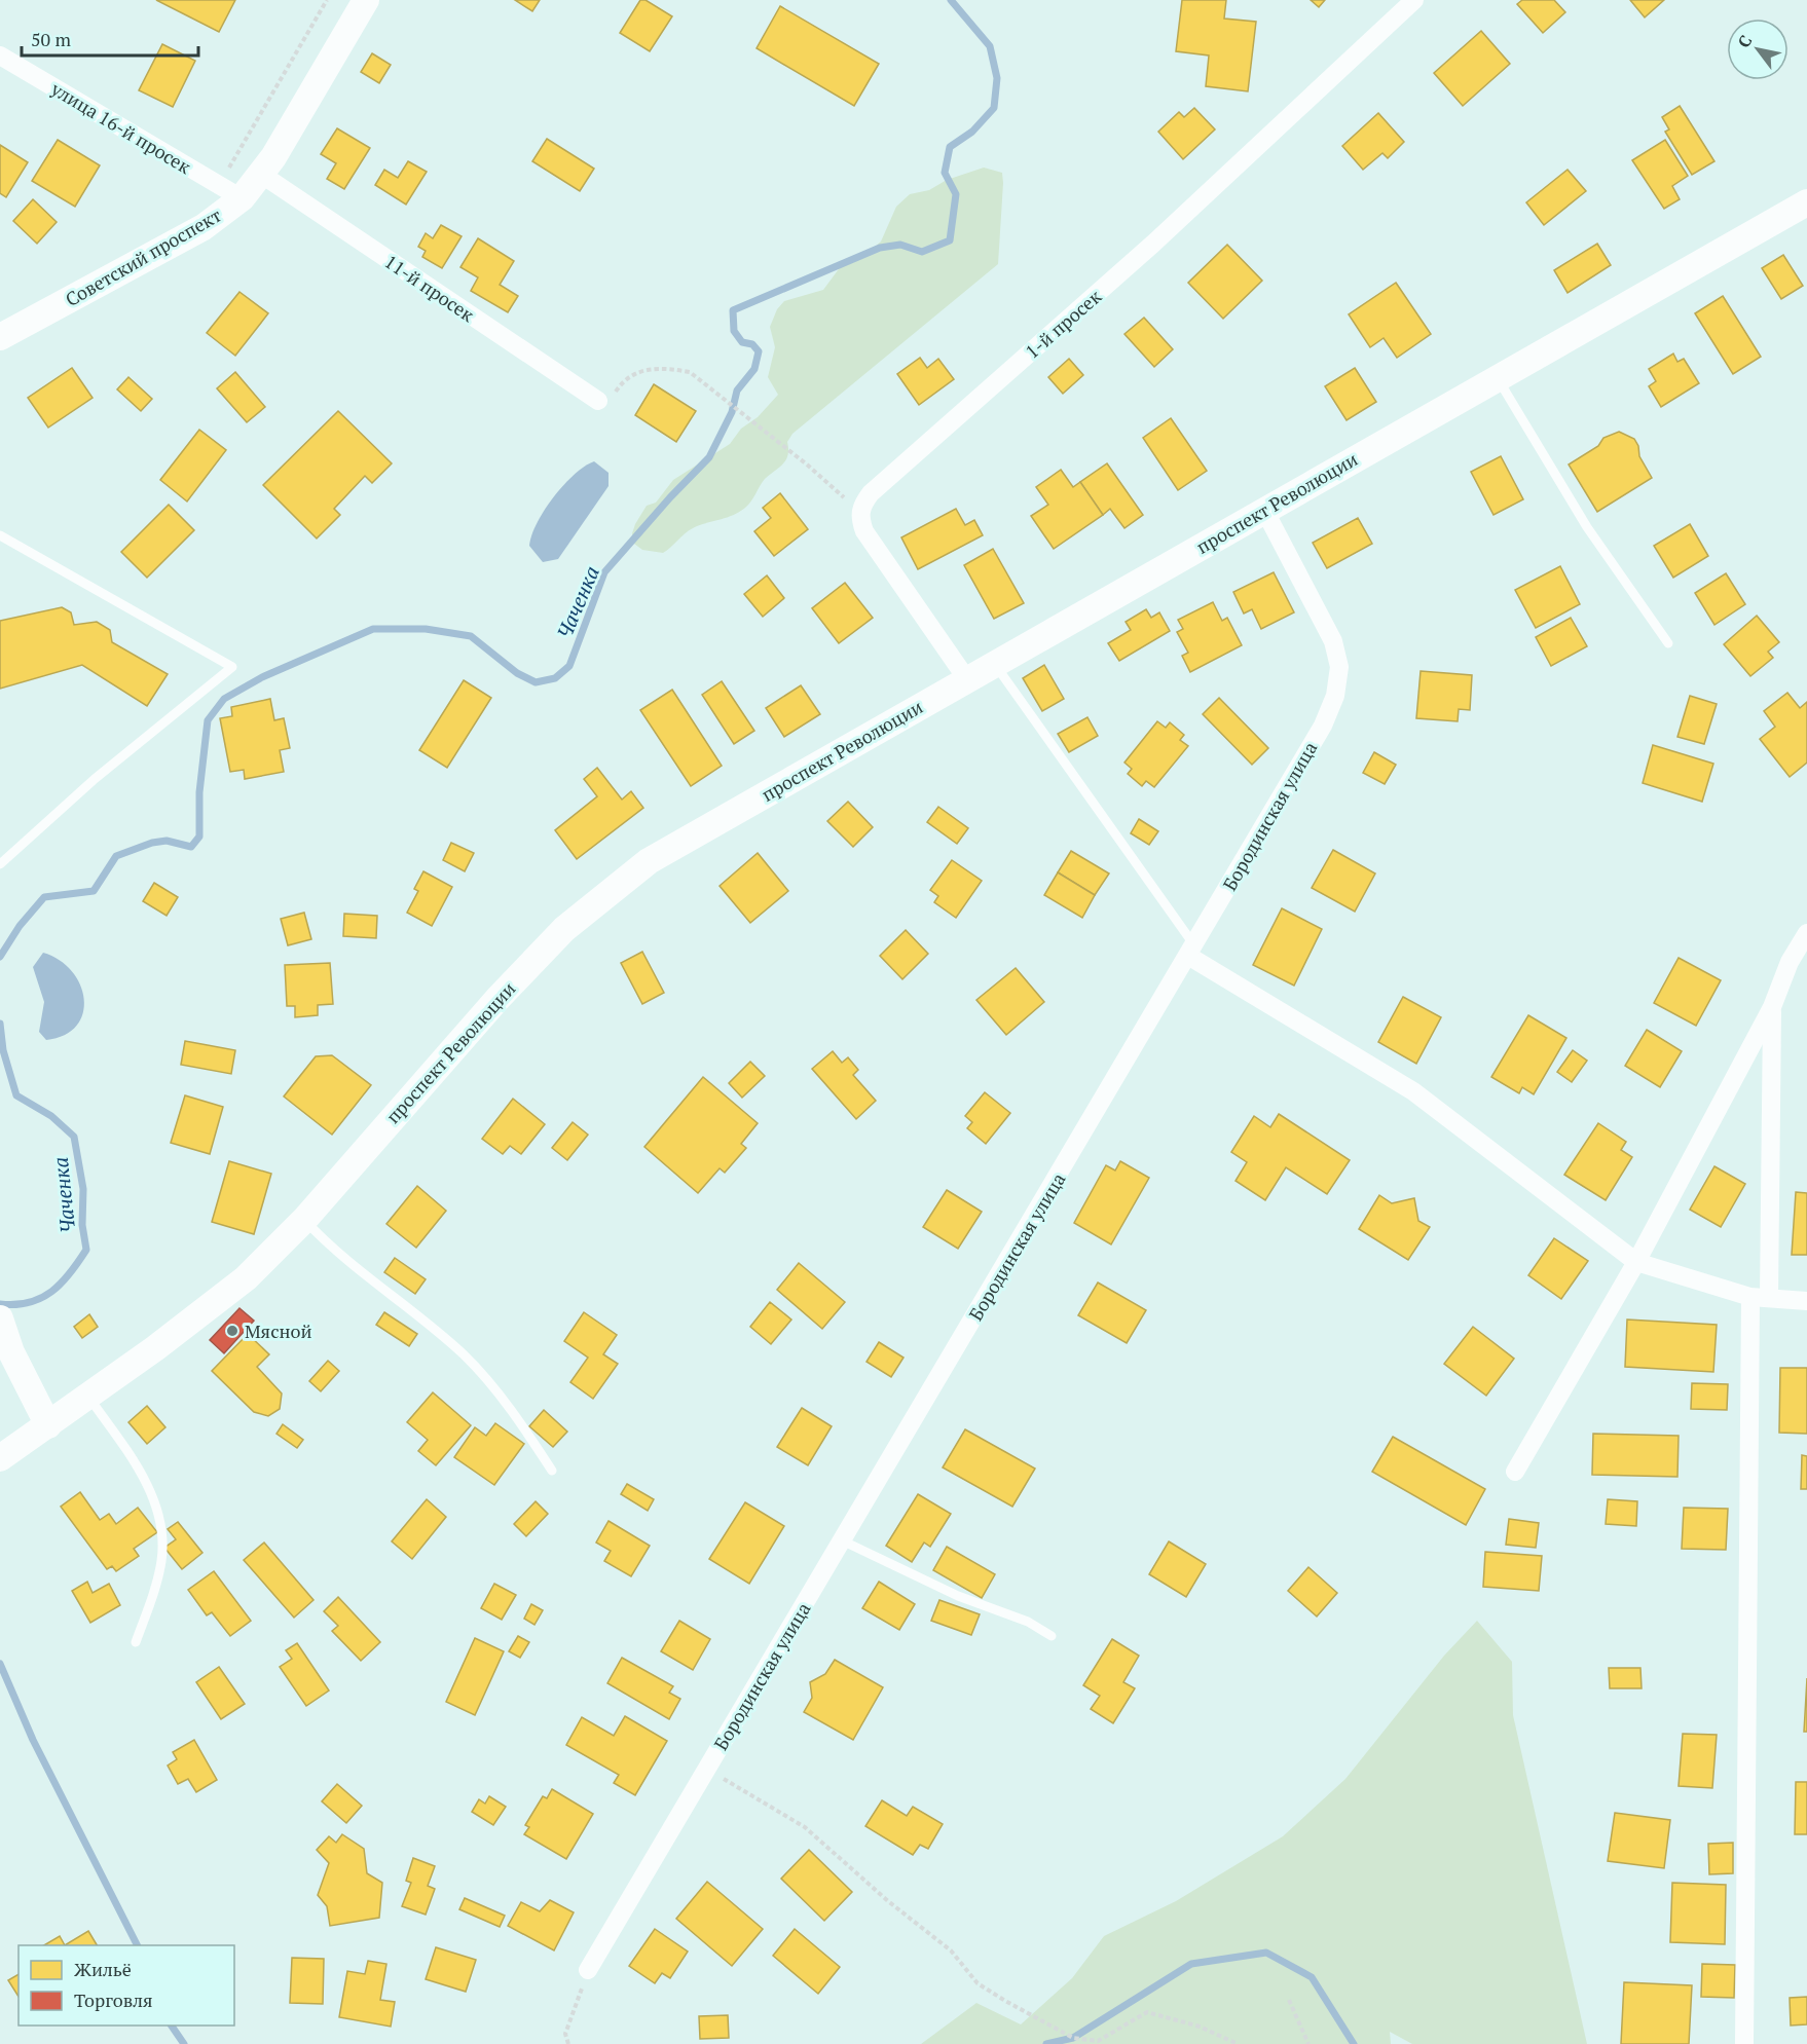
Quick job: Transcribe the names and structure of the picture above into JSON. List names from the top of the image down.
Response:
{
  "streets": {
    "street": [
      "улица 16-й просек",
      "Советский проспект",
      "11-й просек",
      "1-й просек",
      "проспект Революции",
      "Бородинская улица"
    ]
  },
  "crossings": [
    ["улица 16-й просек", "Советский проспект"],
    ["Советский проспект", "11-й просек"],
    ["проспект Революции", "Бородинская улица"]
  ],
  "water": ["Чаченка"],
  "places": ["Мясной"],
  "legend": ["Жильё", "Торговля"],
  "scale_bar": "50 m",
  "north": "top left"
}
